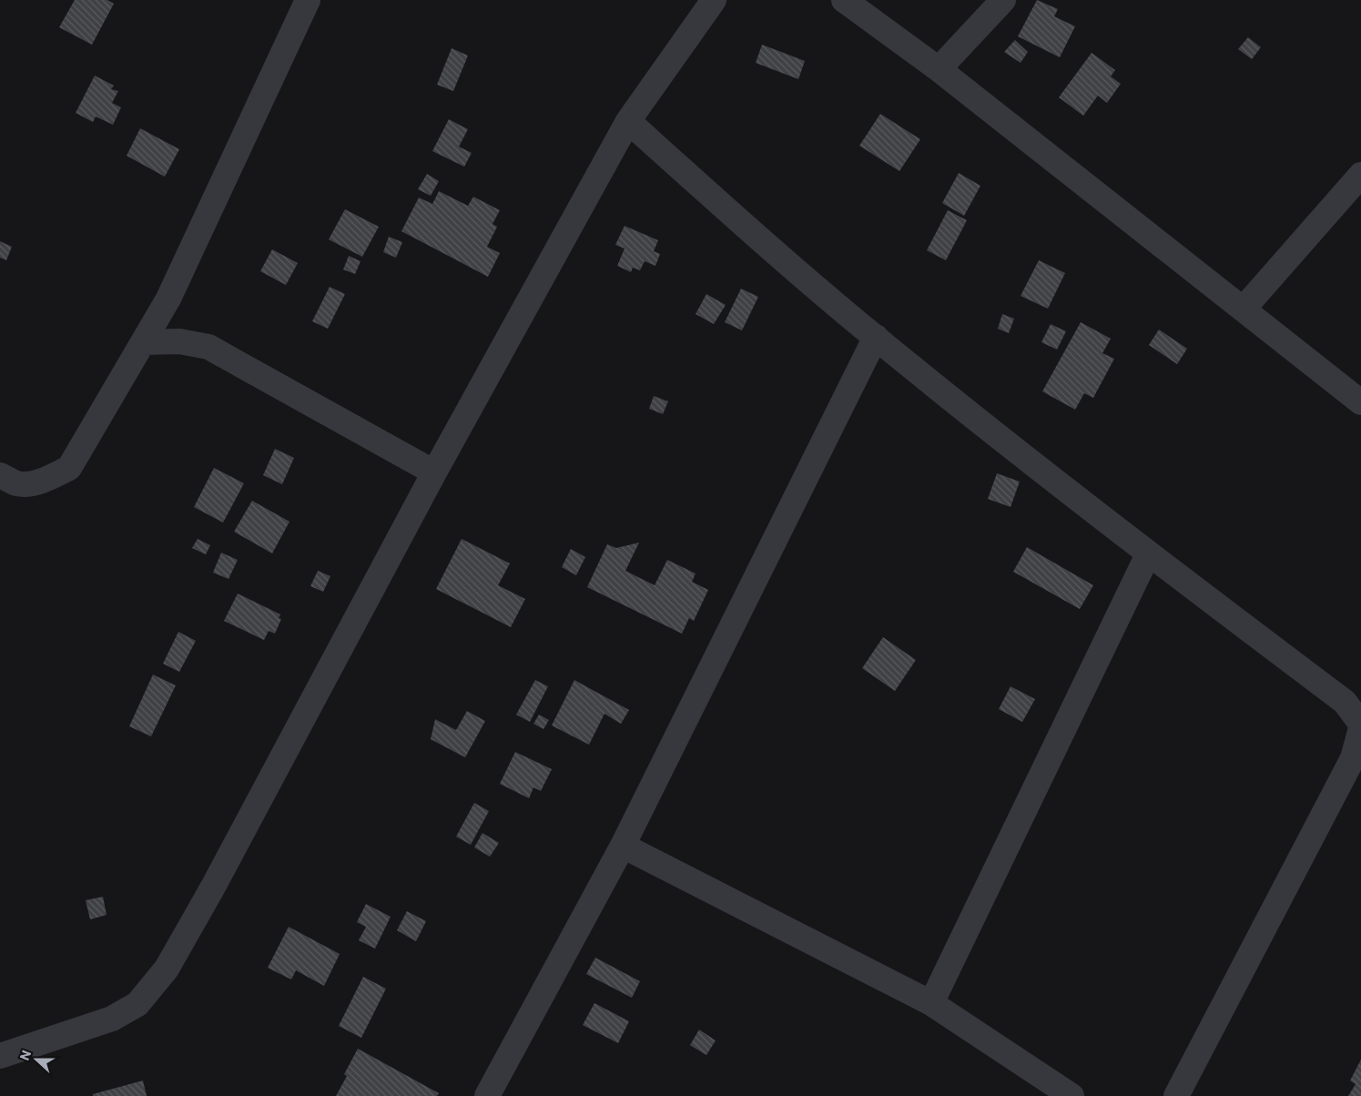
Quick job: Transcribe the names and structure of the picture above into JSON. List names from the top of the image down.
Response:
{
  "north": "left"
}
